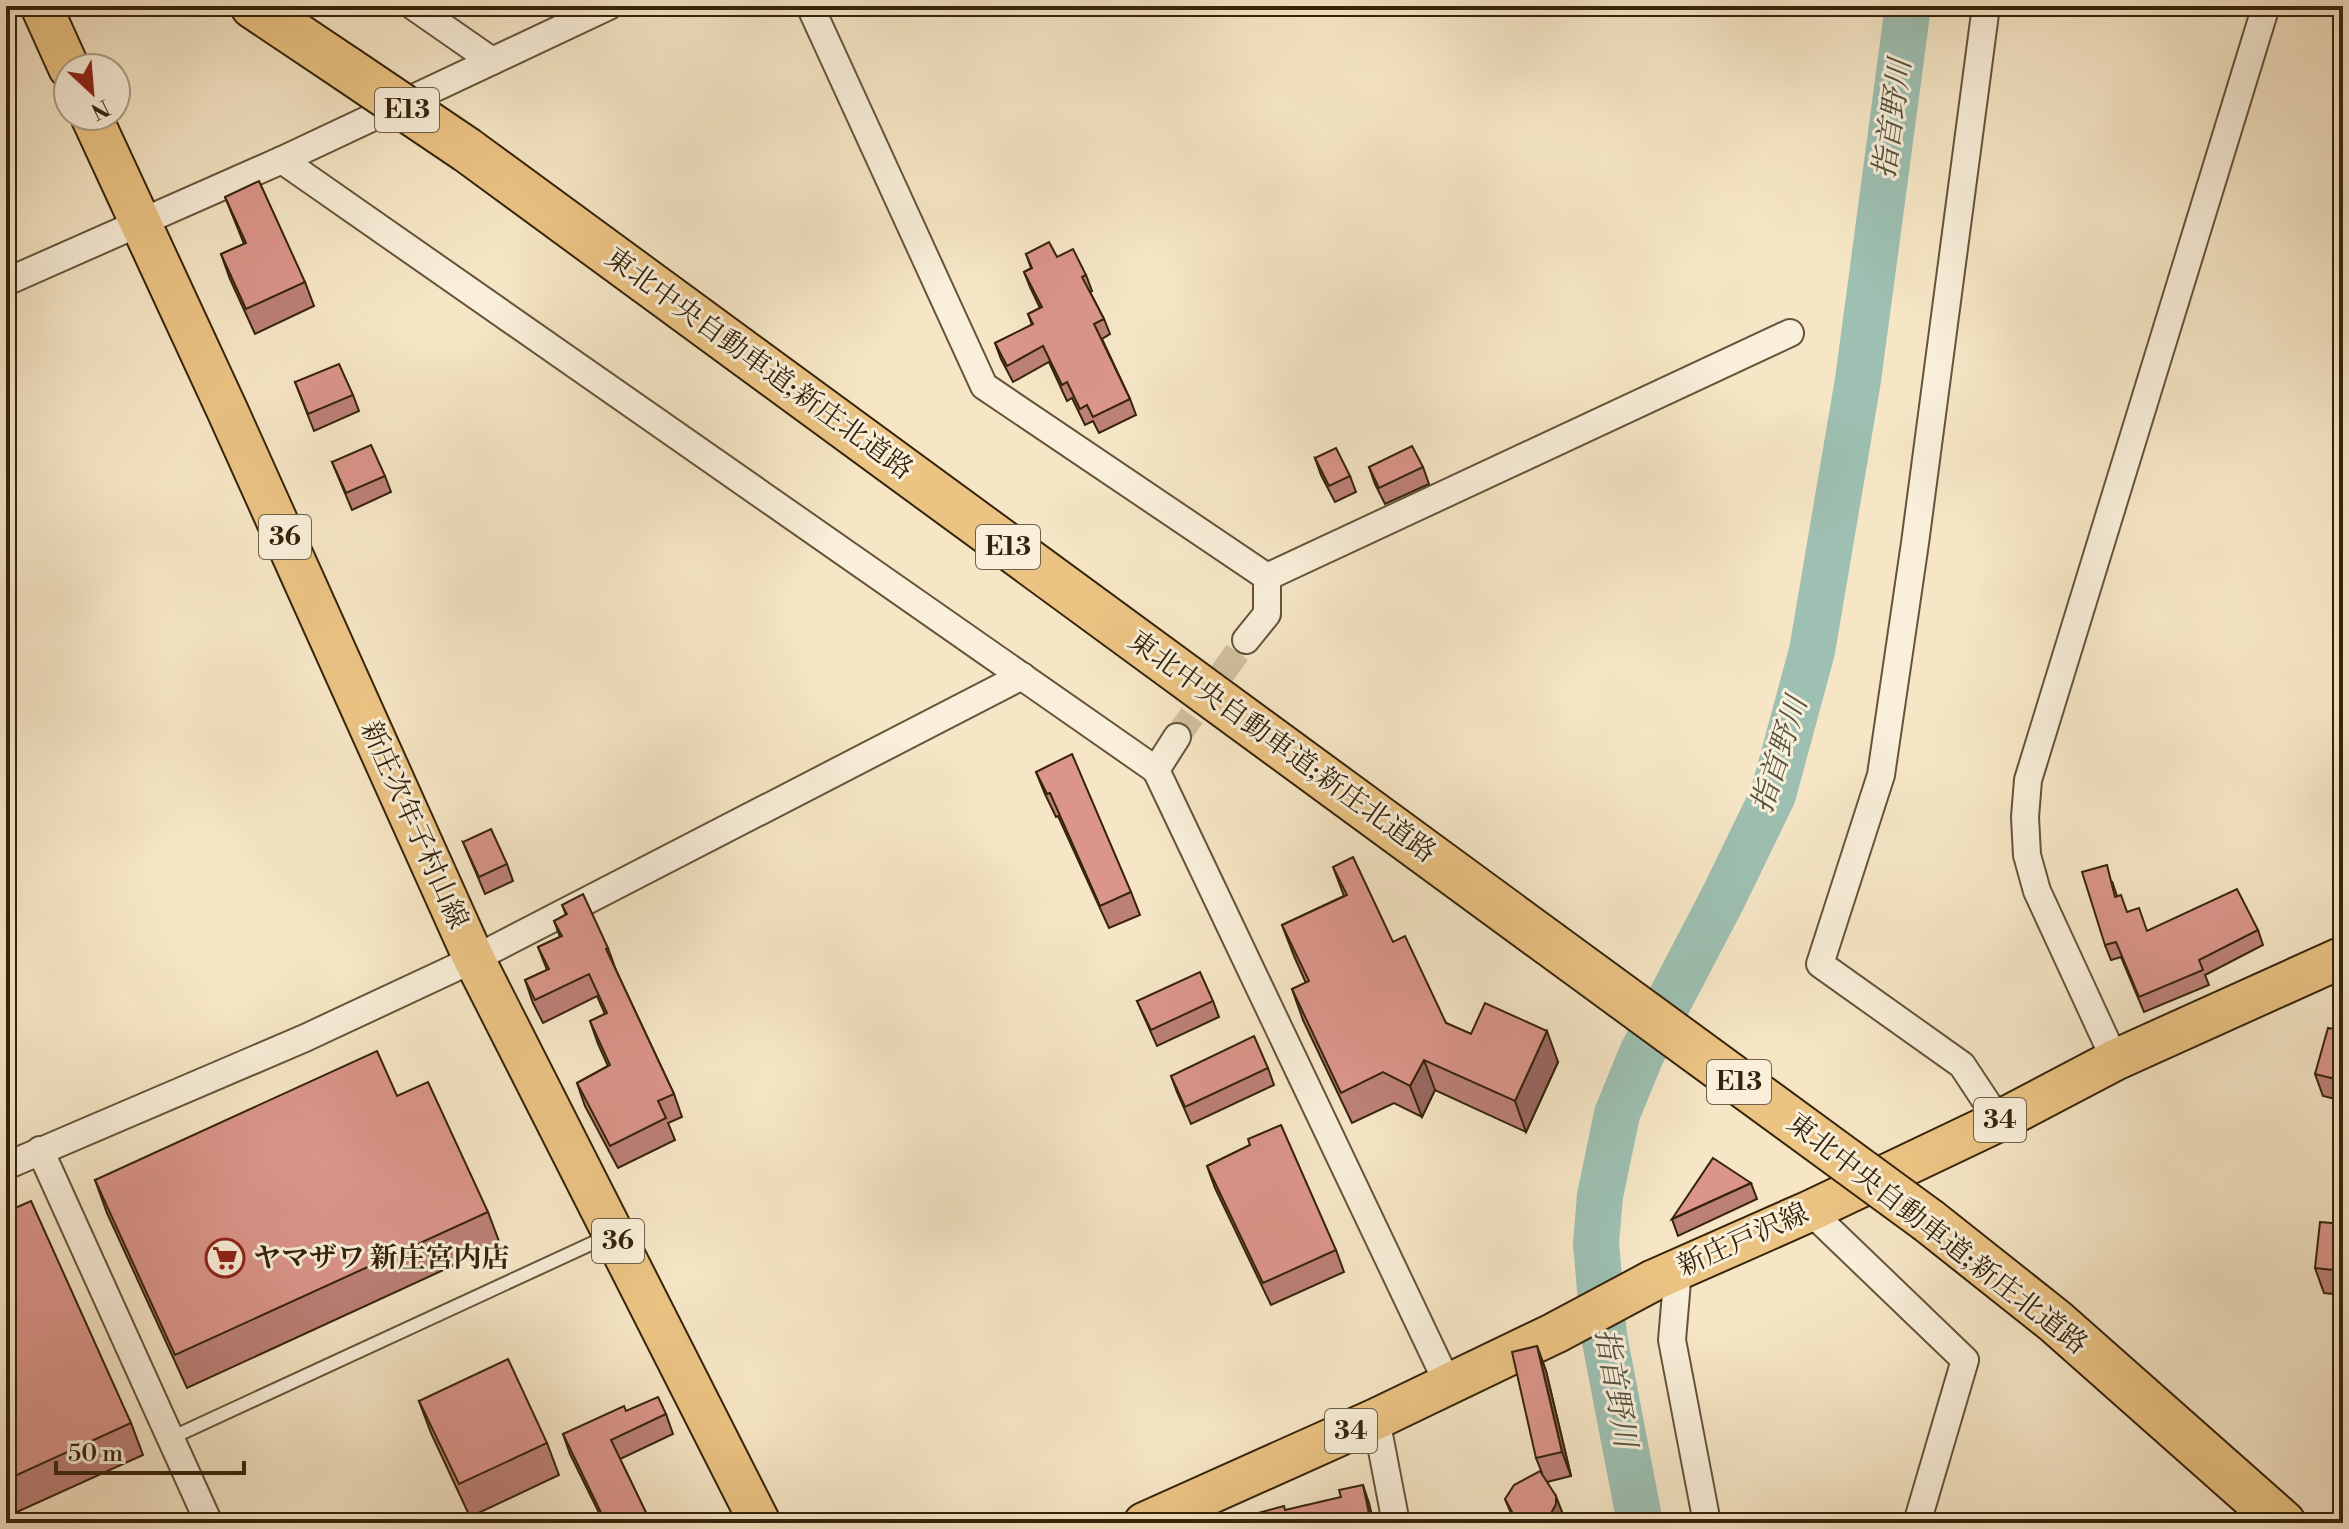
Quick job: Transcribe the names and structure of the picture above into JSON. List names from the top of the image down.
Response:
{
  "streets": {
    "highway": ["E13", "東北中央自動車道;新庄北道路"],
    "main road": [
      "36",
      "新庄次年子村山線",
      "34",
      "新庄戸沢線"
    ]
  },
  "water": ["指首野川"],
  "places": {
    "supermarket": ["ヤマザワ 新庄宮内店"]
  },
  "scale_bar": "50 m",
  "north": "bottom right"
}
